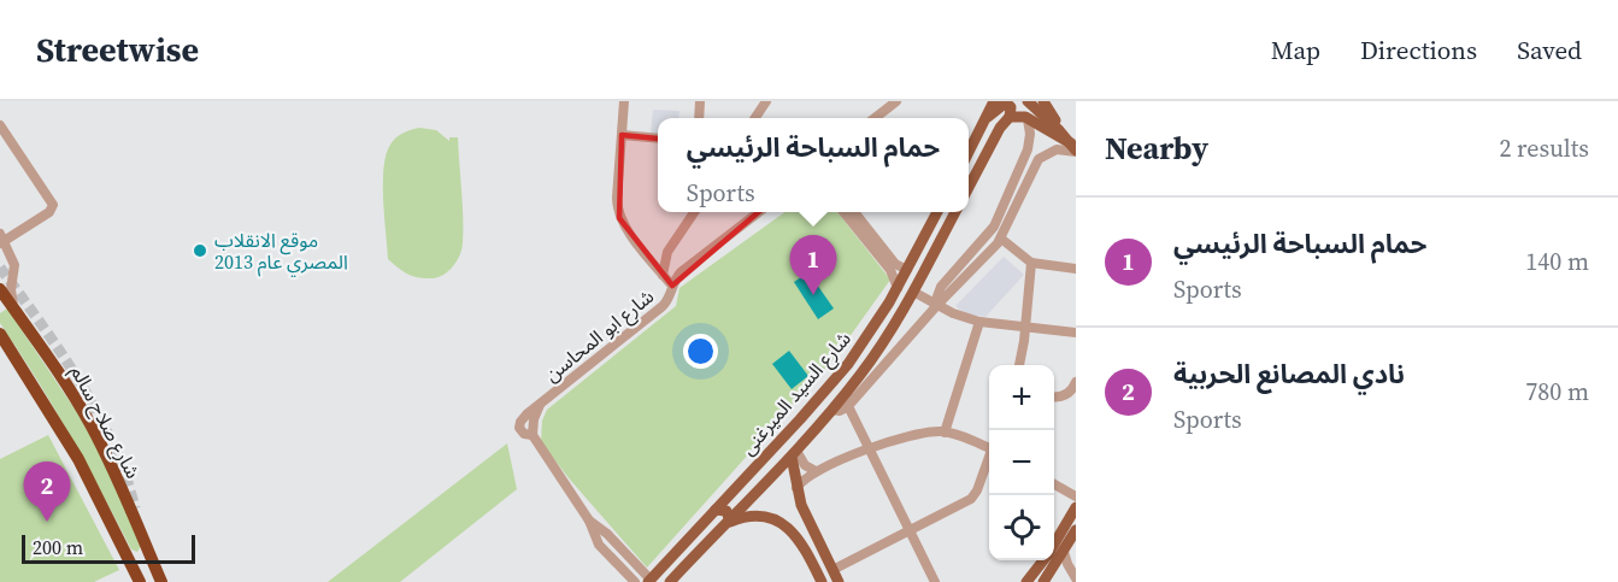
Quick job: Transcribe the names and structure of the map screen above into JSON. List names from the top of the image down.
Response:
{
  "streets": {
    "highway": ["شارع صلاح سالم"],
    "main road": ["شارع السيد الميرغنى"],
    "street": ["شارع ابو المحاسن"]
  },
  "places": ["موقع الانقلاب المصري عام 2013"],
  "scale_bar": "200 m",
  "page": {
    "header": "Streetwise",
    "nav": ["Map", "Directions", "Saved"],
    "heading": ["Nearby", "2 results"],
    "popup": ["حمام السباحة الرئيسي", "Sports"],
    "list": [
      {
        "mark": "1",
        "name": "حمام السباحة الرئيسي",
        "note": "Sports",
        "value": "140 m"
      },
      {
        "mark": "2",
        "name": "نادي المصانع الحربية",
        "note": "Sports",
        "value": "780 m"
      }
    ],
    "pins": ["1", "2"],
    "map_buttons": ["+", "−"],
    "scale": "200 m"
  }
}
